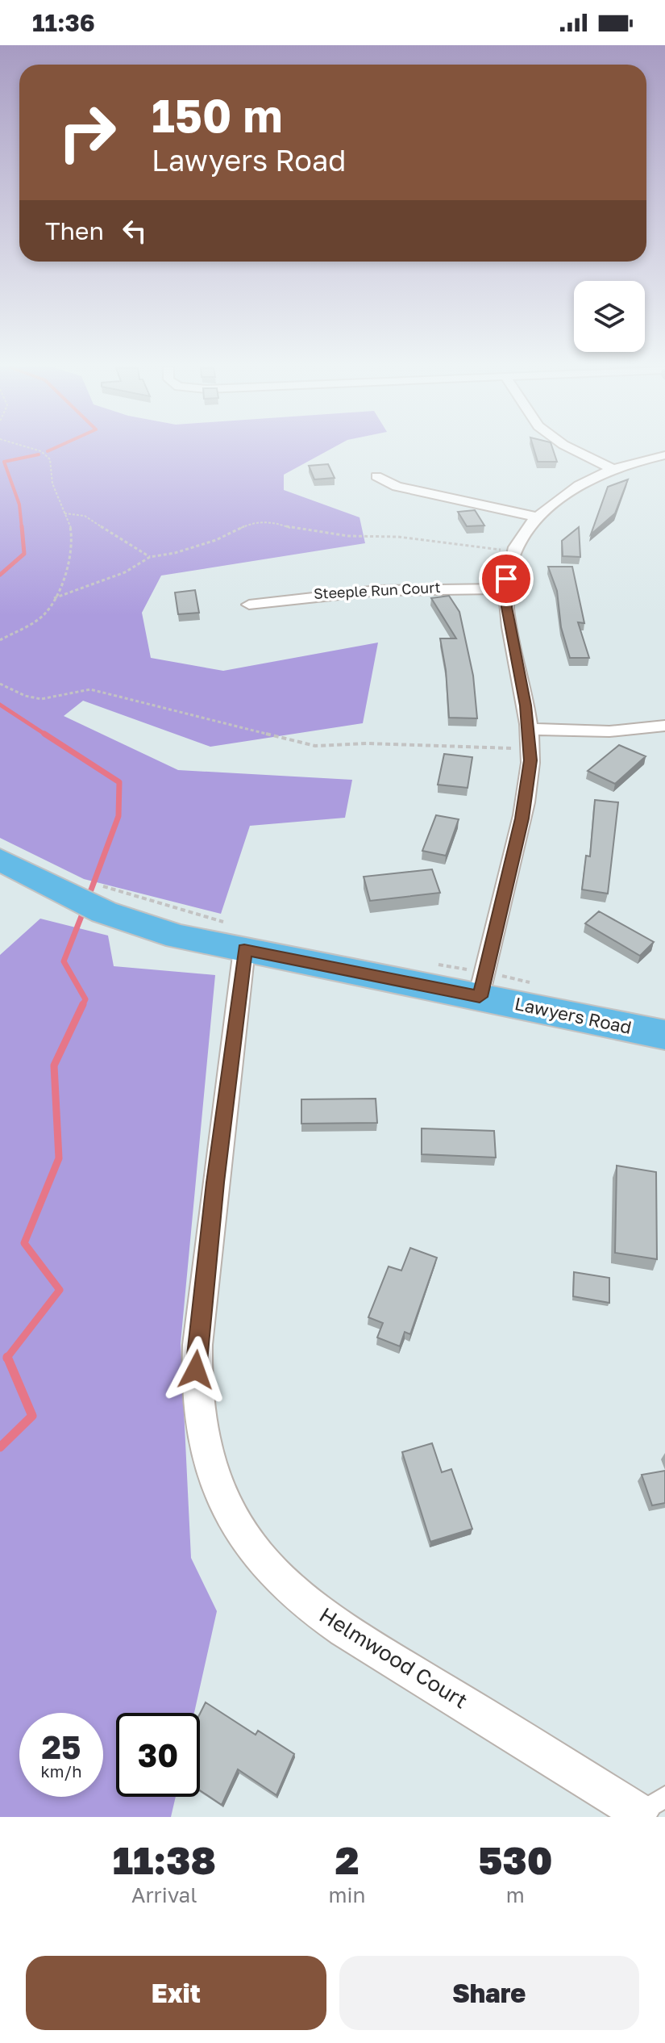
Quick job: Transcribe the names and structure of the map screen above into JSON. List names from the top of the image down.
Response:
{
  "streets": {
    "main road": ["Lawyers Road"],
    "street": ["Steeple Run Court", "Helmwood Court"]
  },
  "crossings": [
    ["Lawyers Road", "Helmwood Court"]
  ],
  "page": {
    "status": "11:36",
    "turn": ["150 m", "Lawyers Road"],
    "then": "Then",
    "speed": "25 km/h",
    "limit": "30",
    "eta": [
      "11:38",
      "Arrival",
      "2",
      "min",
      "530",
      "m"
    ],
    "buttons": ["Exit", "Share"]
  }
}
